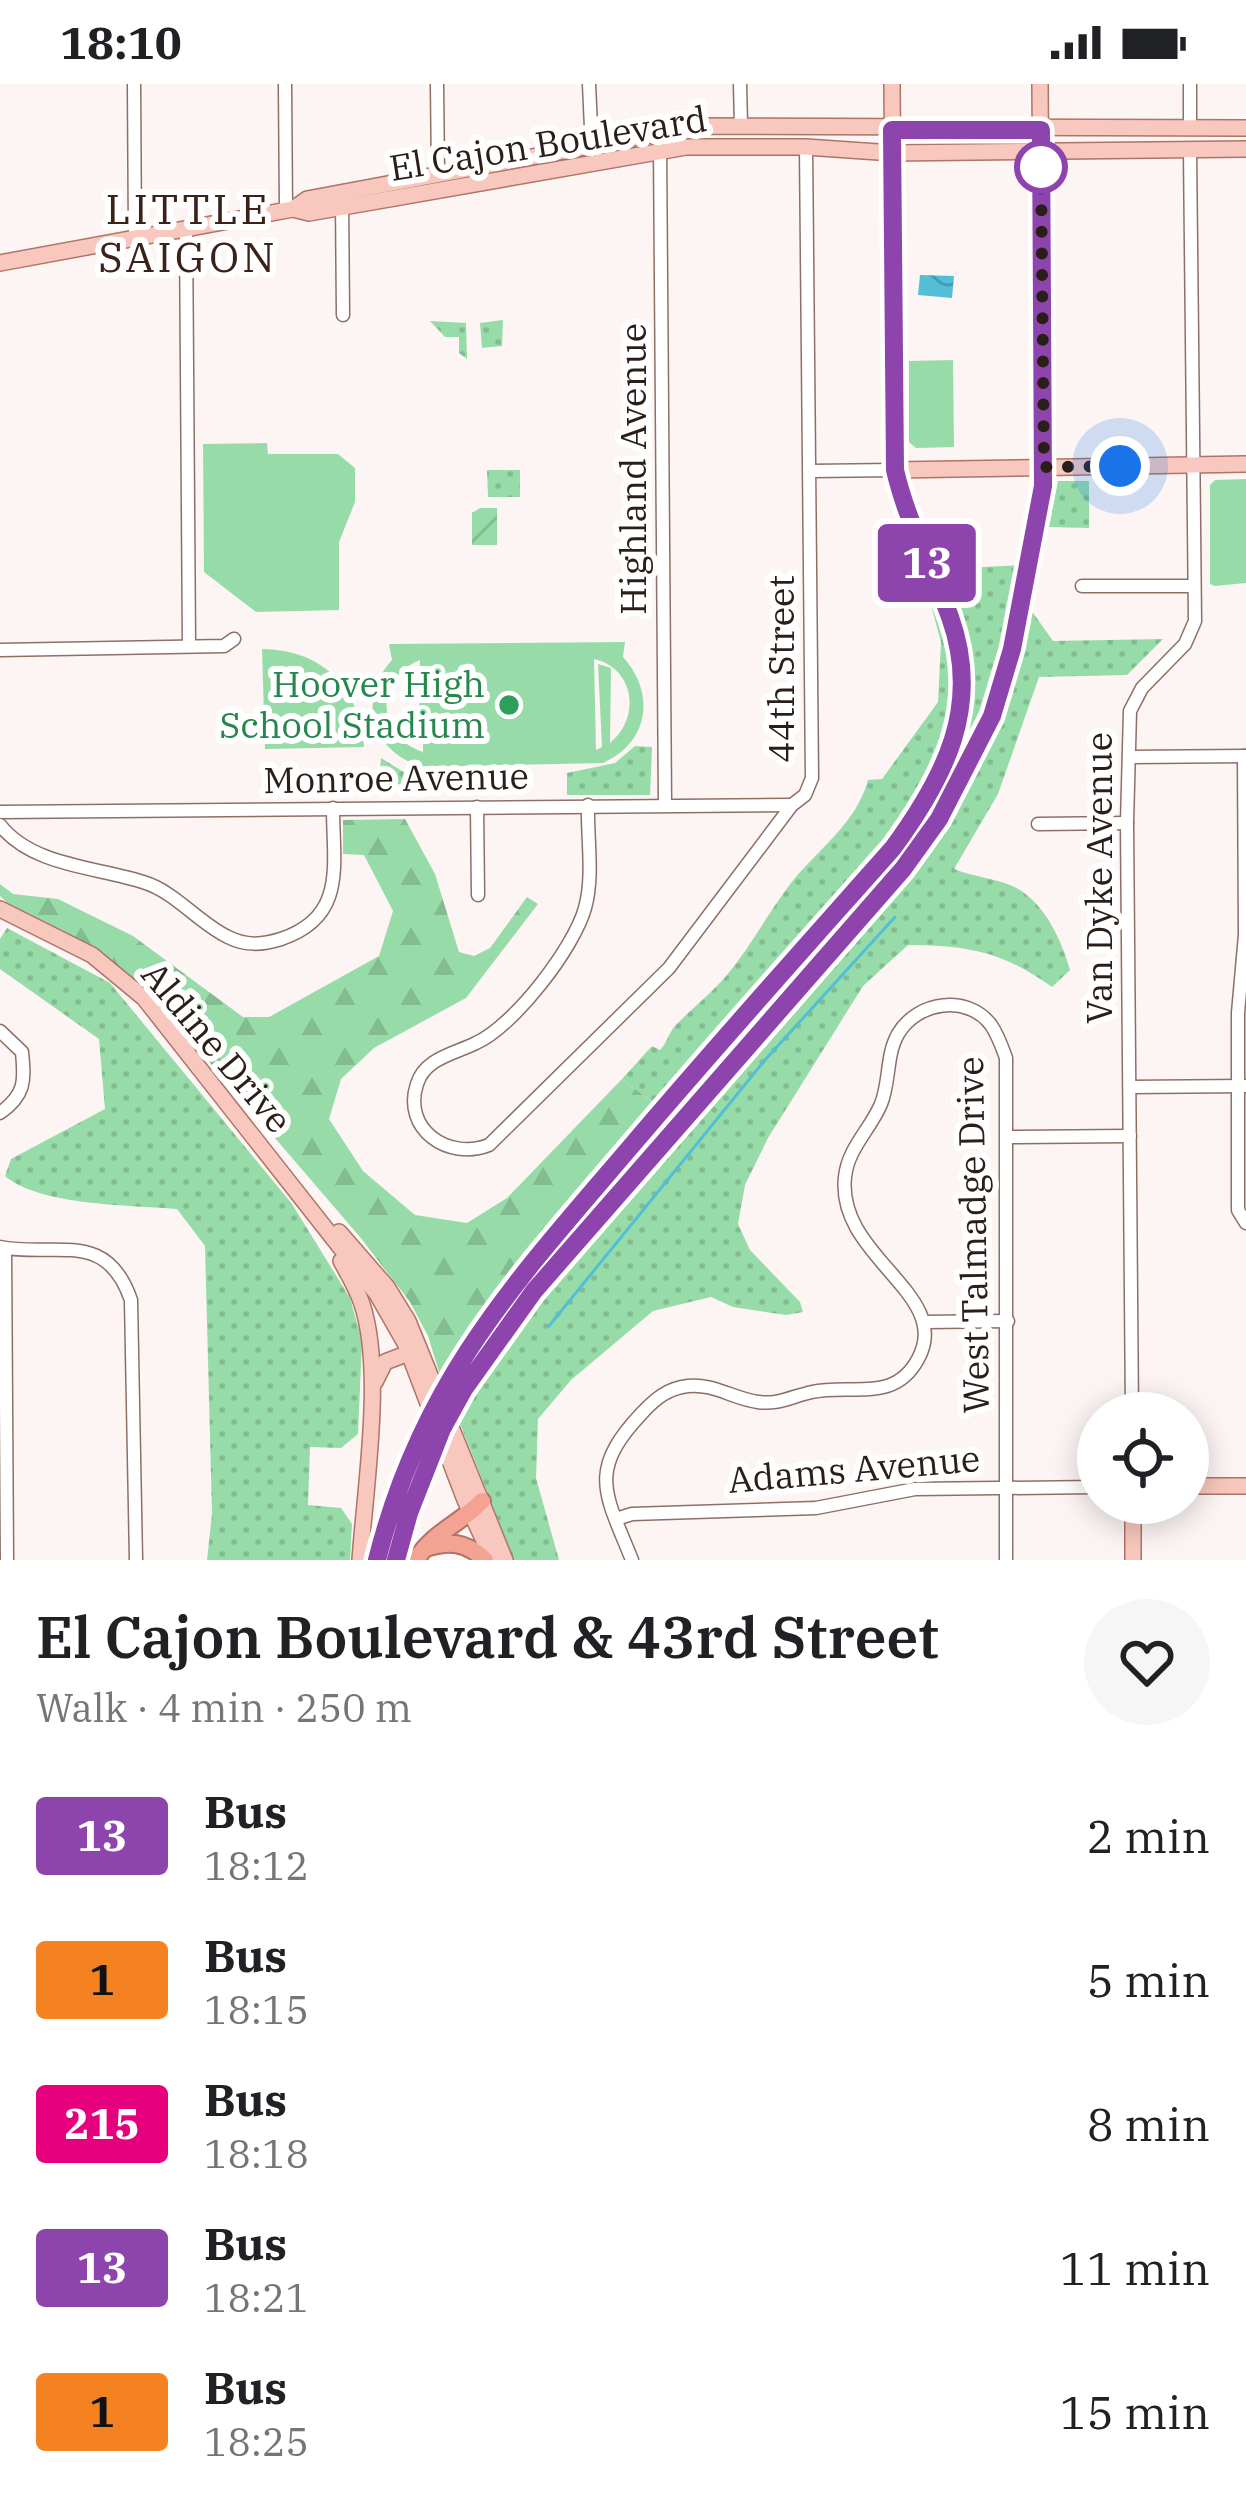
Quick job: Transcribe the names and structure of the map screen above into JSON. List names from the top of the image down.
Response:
{
  "streets": {
    "main road": ["El Cajon Boulevard", "Aldine Drive"],
    "street": [
      "Highland Avenue",
      "44th Street",
      "Monroe Avenue",
      "Van Dyke Avenue",
      "West Talmadge Drive",
      "Adams Avenue"
    ]
  },
  "crossings": [
    ["El Cajon Boulevard", "Highland Avenue"],
    ["El Cajon Boulevard", "44th Street"],
    ["El Cajon Boulevard", "Van Dyke Avenue"],
    ["Highland Avenue", "Monroe Avenue"],
    ["44th Street", "Monroe Avenue"],
    ["West Talmadge Drive", "Adams Avenue"]
  ],
  "districts": ["LITTLE SAIGON"],
  "places": ["Hoover High School Stadium"],
  "lines": ["bus line 13"],
  "page": {
    "status": "18:10",
    "on_map": "13",
    "heading": ["El Cajon Boulevard & 43rd Street", "Walk · 4 min · 250 m"],
    "list": [
      {
        "mark": "13",
        "name": "Bus",
        "note": "18:12",
        "value": "2 min"
      },
      {
        "mark": "1",
        "name": "Bus",
        "note": "18:15",
        "value": "5 min"
      },
      {
        "mark": "215",
        "name": "Bus",
        "note": "18:18",
        "value": "8 min"
      },
      {
        "mark": "13",
        "name": "Bus",
        "note": "18:21",
        "value": "11 min"
      },
      {
        "mark": "1",
        "name": "Bus",
        "note": "18:25",
        "value": "15 min"
      }
    ]
  }
}
